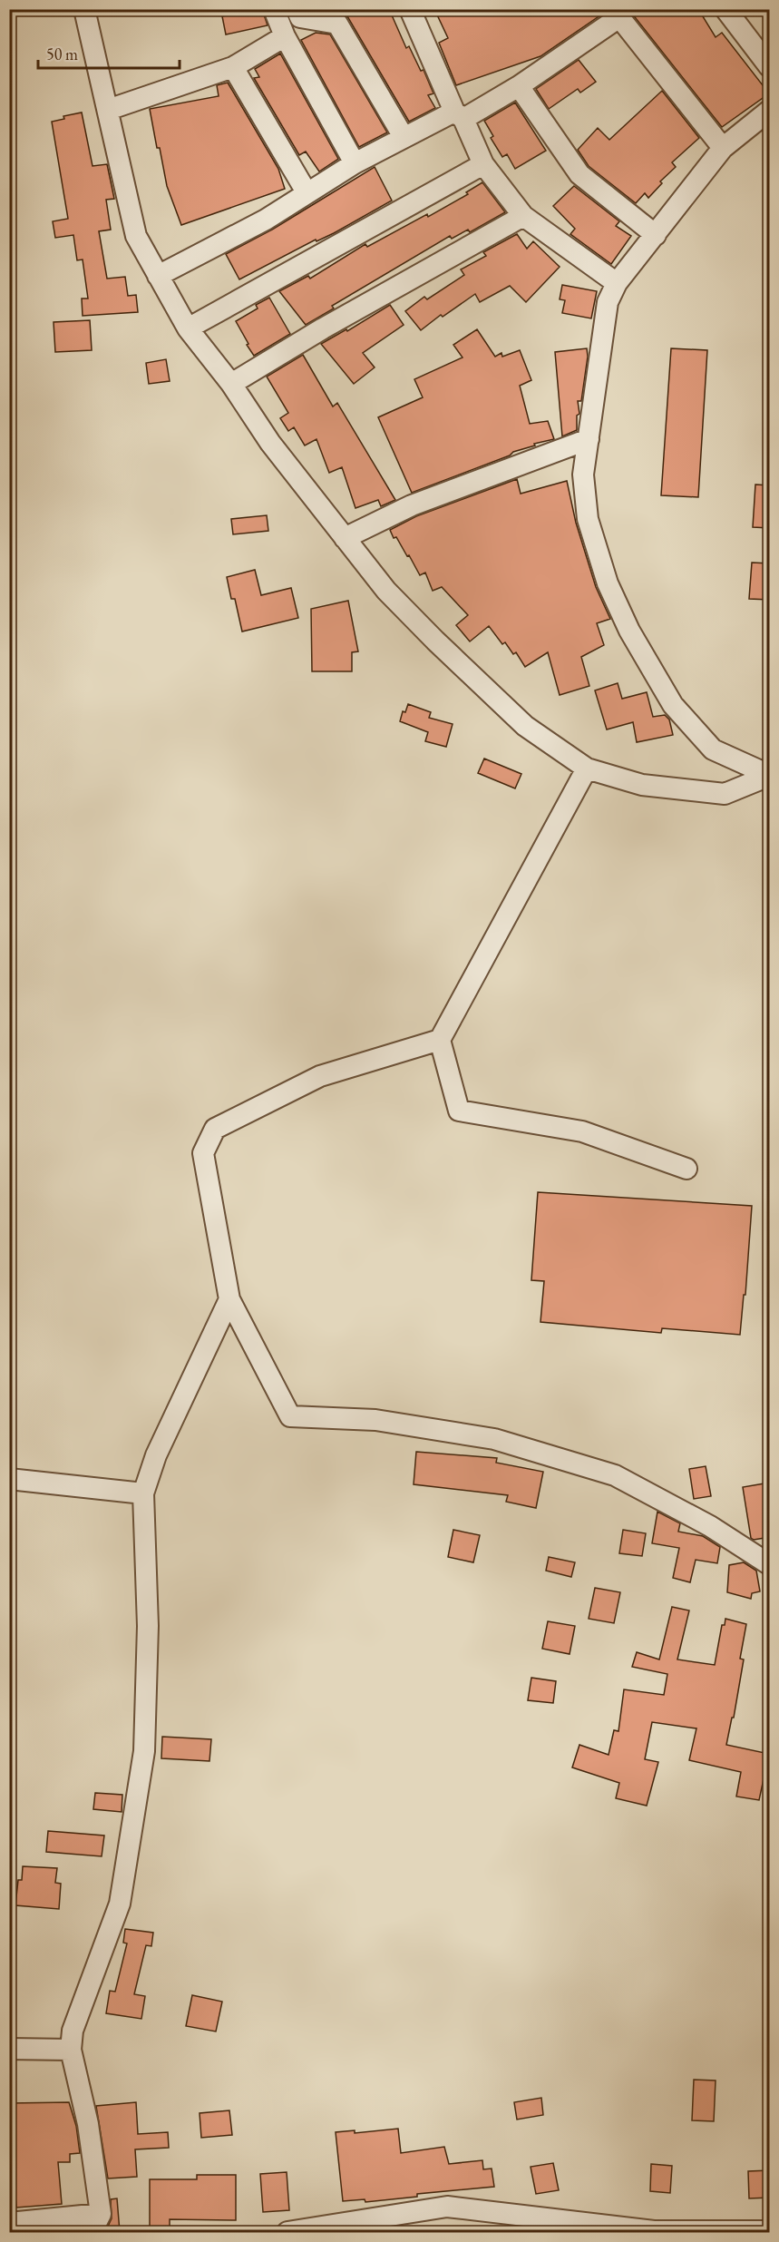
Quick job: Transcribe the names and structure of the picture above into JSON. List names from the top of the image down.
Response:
{
  "scale_bar": "50 m"
}
